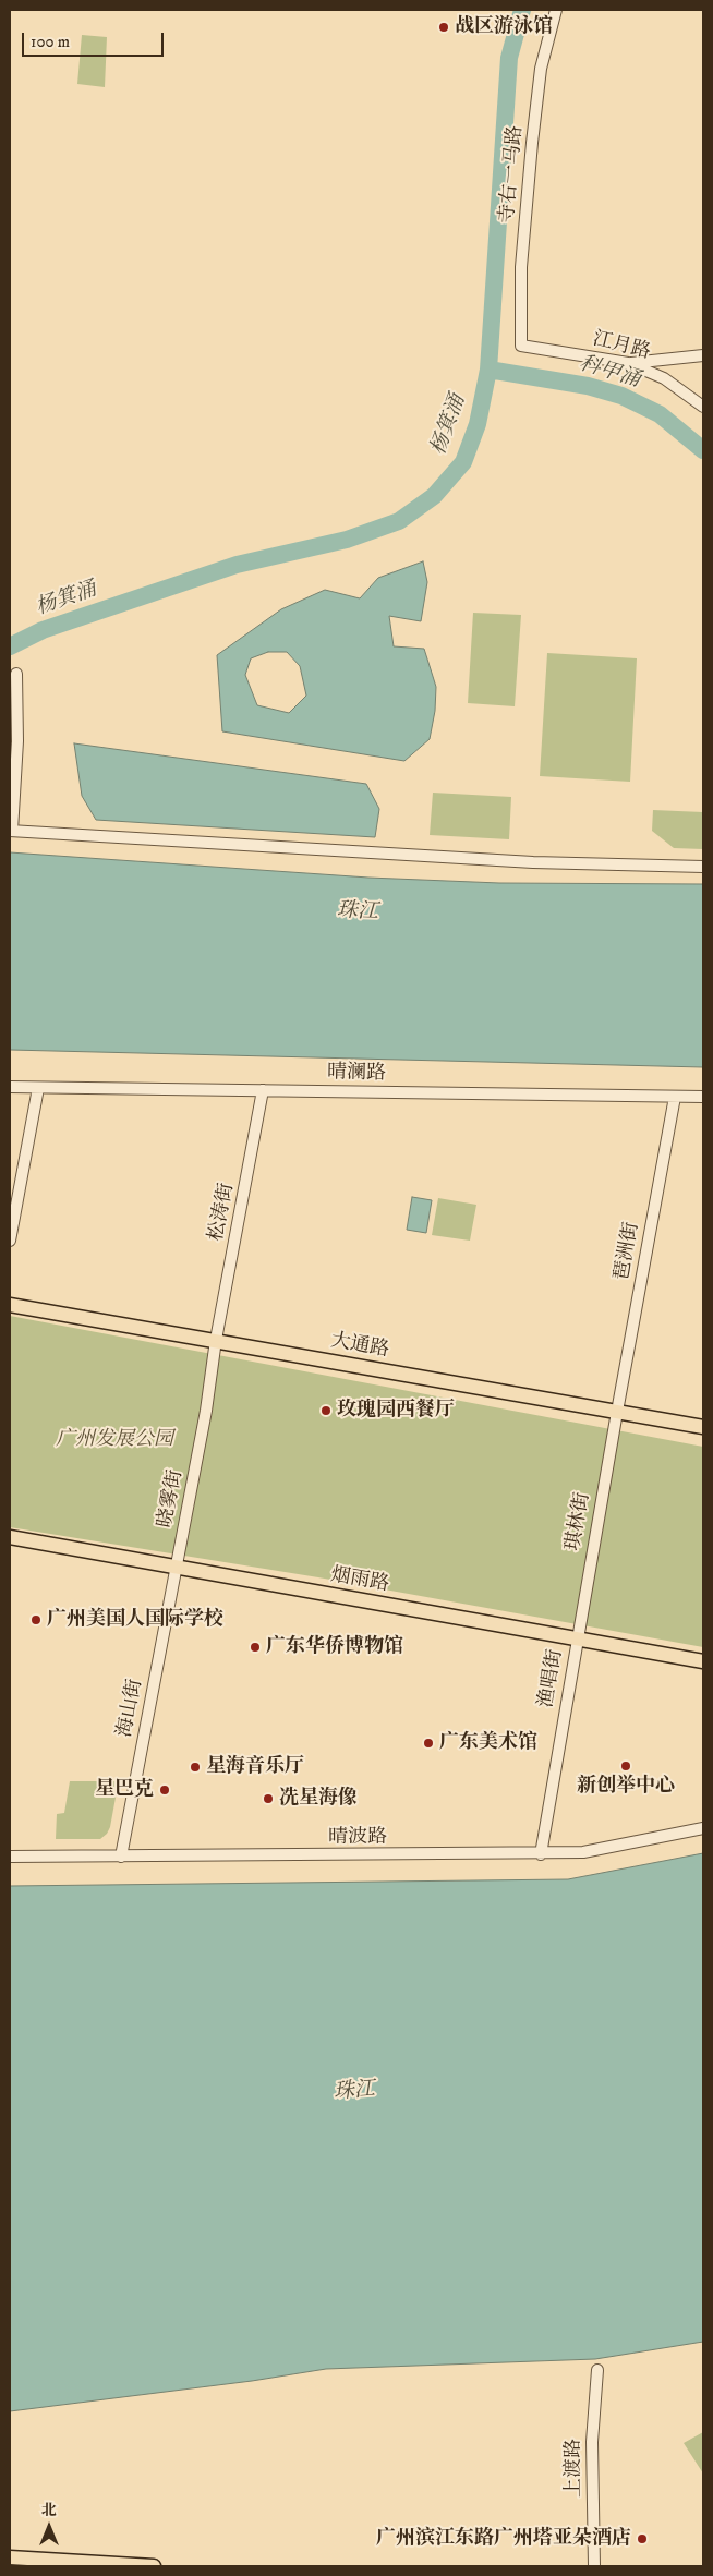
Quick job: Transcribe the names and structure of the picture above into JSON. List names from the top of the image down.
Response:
{
  "streets": {
    "main road": ["大通路", "烟雨路"],
    "street": [
      "寺右一马路",
      "江月路",
      "晴澜路",
      "松涛街",
      "琶洲街",
      "晓雾街",
      "琪林街",
      "渔唱街",
      "海山街",
      "晴波路",
      "上渡路"
    ]
  },
  "crossings": [
    ["寺右一马路", "江月路"],
    ["晴澜路", "松涛街"],
    ["晴澜路", "琶洲街"],
    ["松涛街", "大通路"],
    ["松涛街", "晓雾街"],
    ["琶洲街", "大通路"],
    ["琶洲街", "琪林街"],
    ["大通路", "晓雾街"],
    ["大通路", "琪林街"],
    ["晓雾街", "烟雨路"],
    ["晓雾街", "海山街"],
    ["琪林街", "烟雨路"],
    ["琪林街", "渔唱街"],
    ["烟雨路", "渔唱街"],
    ["烟雨路", "海山街"],
    ["渔唱街", "晴波路"],
    ["海山街", "晴波路"]
  ],
  "water": ["科甲涌", "杨箕涌", "珠江"],
  "parks": ["广州发展公园"],
  "places": [
    "战区游泳馆",
    "玫瑰园西餐厅",
    "广州美国人国际学校",
    "广东华侨博物馆",
    "广东美术馆",
    "新创举中心",
    "星海音乐厅",
    "星巴克",
    "冼星海像",
    "广州滨江东路广州塔亚朵酒店"
  ],
  "scale_bar": "100 m",
  "north": "top"
}
